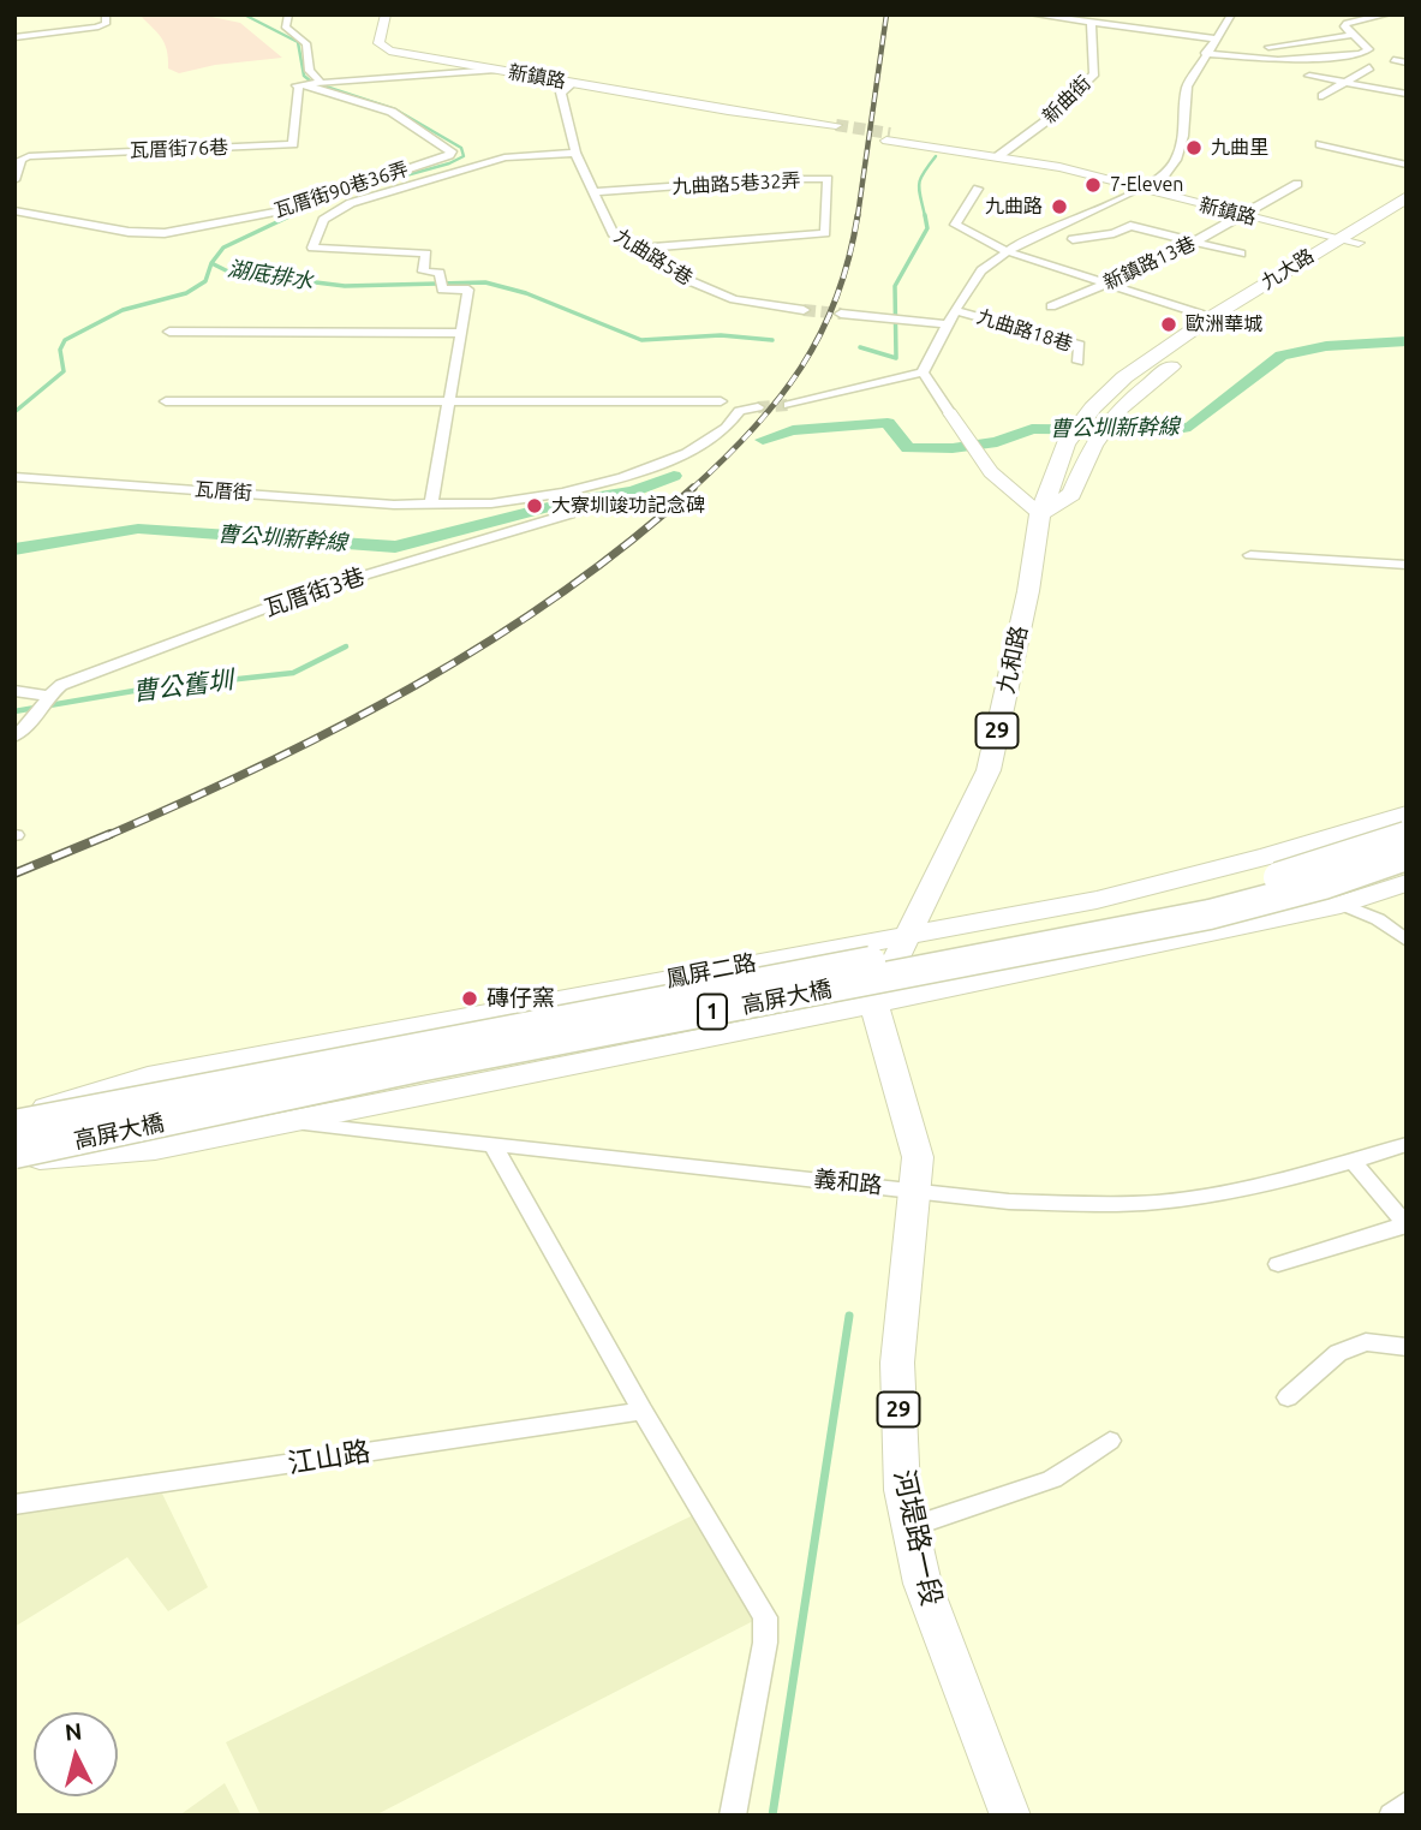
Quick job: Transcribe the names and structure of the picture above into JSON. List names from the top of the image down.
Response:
{
  "streets": {
    "main road": [
      "九大路",
      "九和路",
      "29",
      "鳳屏二路",
      "高屏大橋",
      "1",
      "河堤路一段"
    ],
    "street": [
      "新鎮路",
      "新曲街",
      "瓦厝街76巷",
      "九曲路5巷32弄",
      "瓦厝街90巷36弄",
      "九曲路5巷",
      "新鎮路13巷",
      "九曲路18巷",
      "瓦厝街",
      "瓦厝街3巷",
      "義和路",
      "江山路"
    ]
  },
  "crossings": [
    ["新鎮路", "新曲街"],
    ["新鎮路", "九曲路5巷"],
    ["新鎮路", "新鎮路13巷"],
    ["新鎮路", "九大路"],
    ["瓦厝街76巷", "瓦厝街90巷36弄"],
    ["九曲路5巷32弄", "九曲路5巷"],
    ["瓦厝街90巷36弄", "九曲路5巷"],
    ["九大路", "九和路"],
    ["瓦厝街", "瓦厝街3巷"],
    ["九和路", "鳳屏二路"],
    ["九和路", "1"],
    ["九和路", "河堤路一段"],
    ["1", "義和路"],
    ["1", "河堤路一段"],
    ["義和路", "河堤路一段"]
  ],
  "water": ["湖底排水", "曹公圳新幹線", "曹公舊圳"],
  "places": [
    "九曲里",
    "7-Eleven",
    "九曲路",
    "歐洲華城",
    "大寮圳竣功記念碑",
    "磚仔窯"
  ],
  "north": "top"
}
